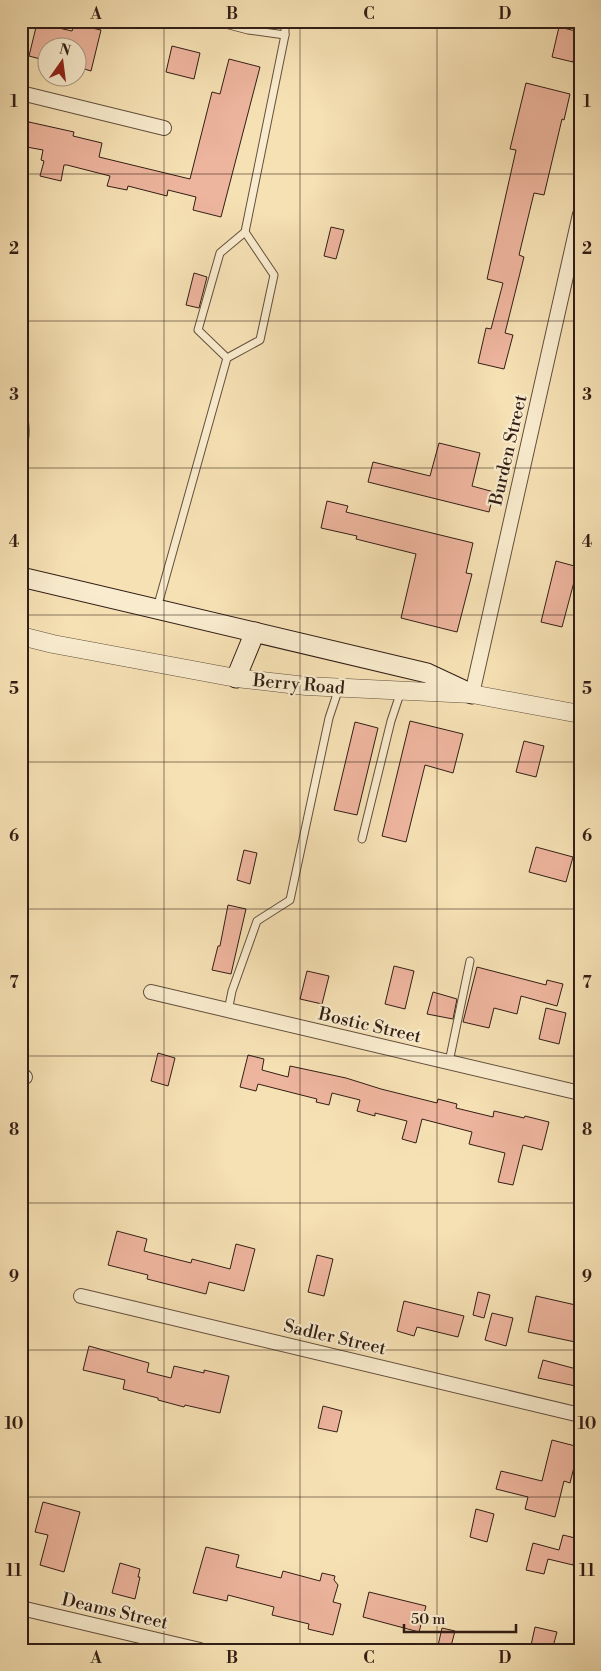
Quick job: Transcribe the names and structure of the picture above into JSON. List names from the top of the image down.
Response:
{
  "streets": {
    "street": [
      "Burden Street",
      "Berry Road",
      "Bostic Street",
      "Sadler Street",
      "Deams Street"
    ]
  },
  "crossings": [
    ["Burden Street", "Berry Road"]
  ],
  "scale_bar": "50 m",
  "north": "top",
  "grid": {
    "columns": [
      "A",
      "B",
      "C",
      "D"
    ],
    "rows": [
      "1",
      "2",
      "3",
      "4",
      "5",
      "6",
      "7",
      "8",
      "9",
      "10",
      "11"
    ]
  }
}
